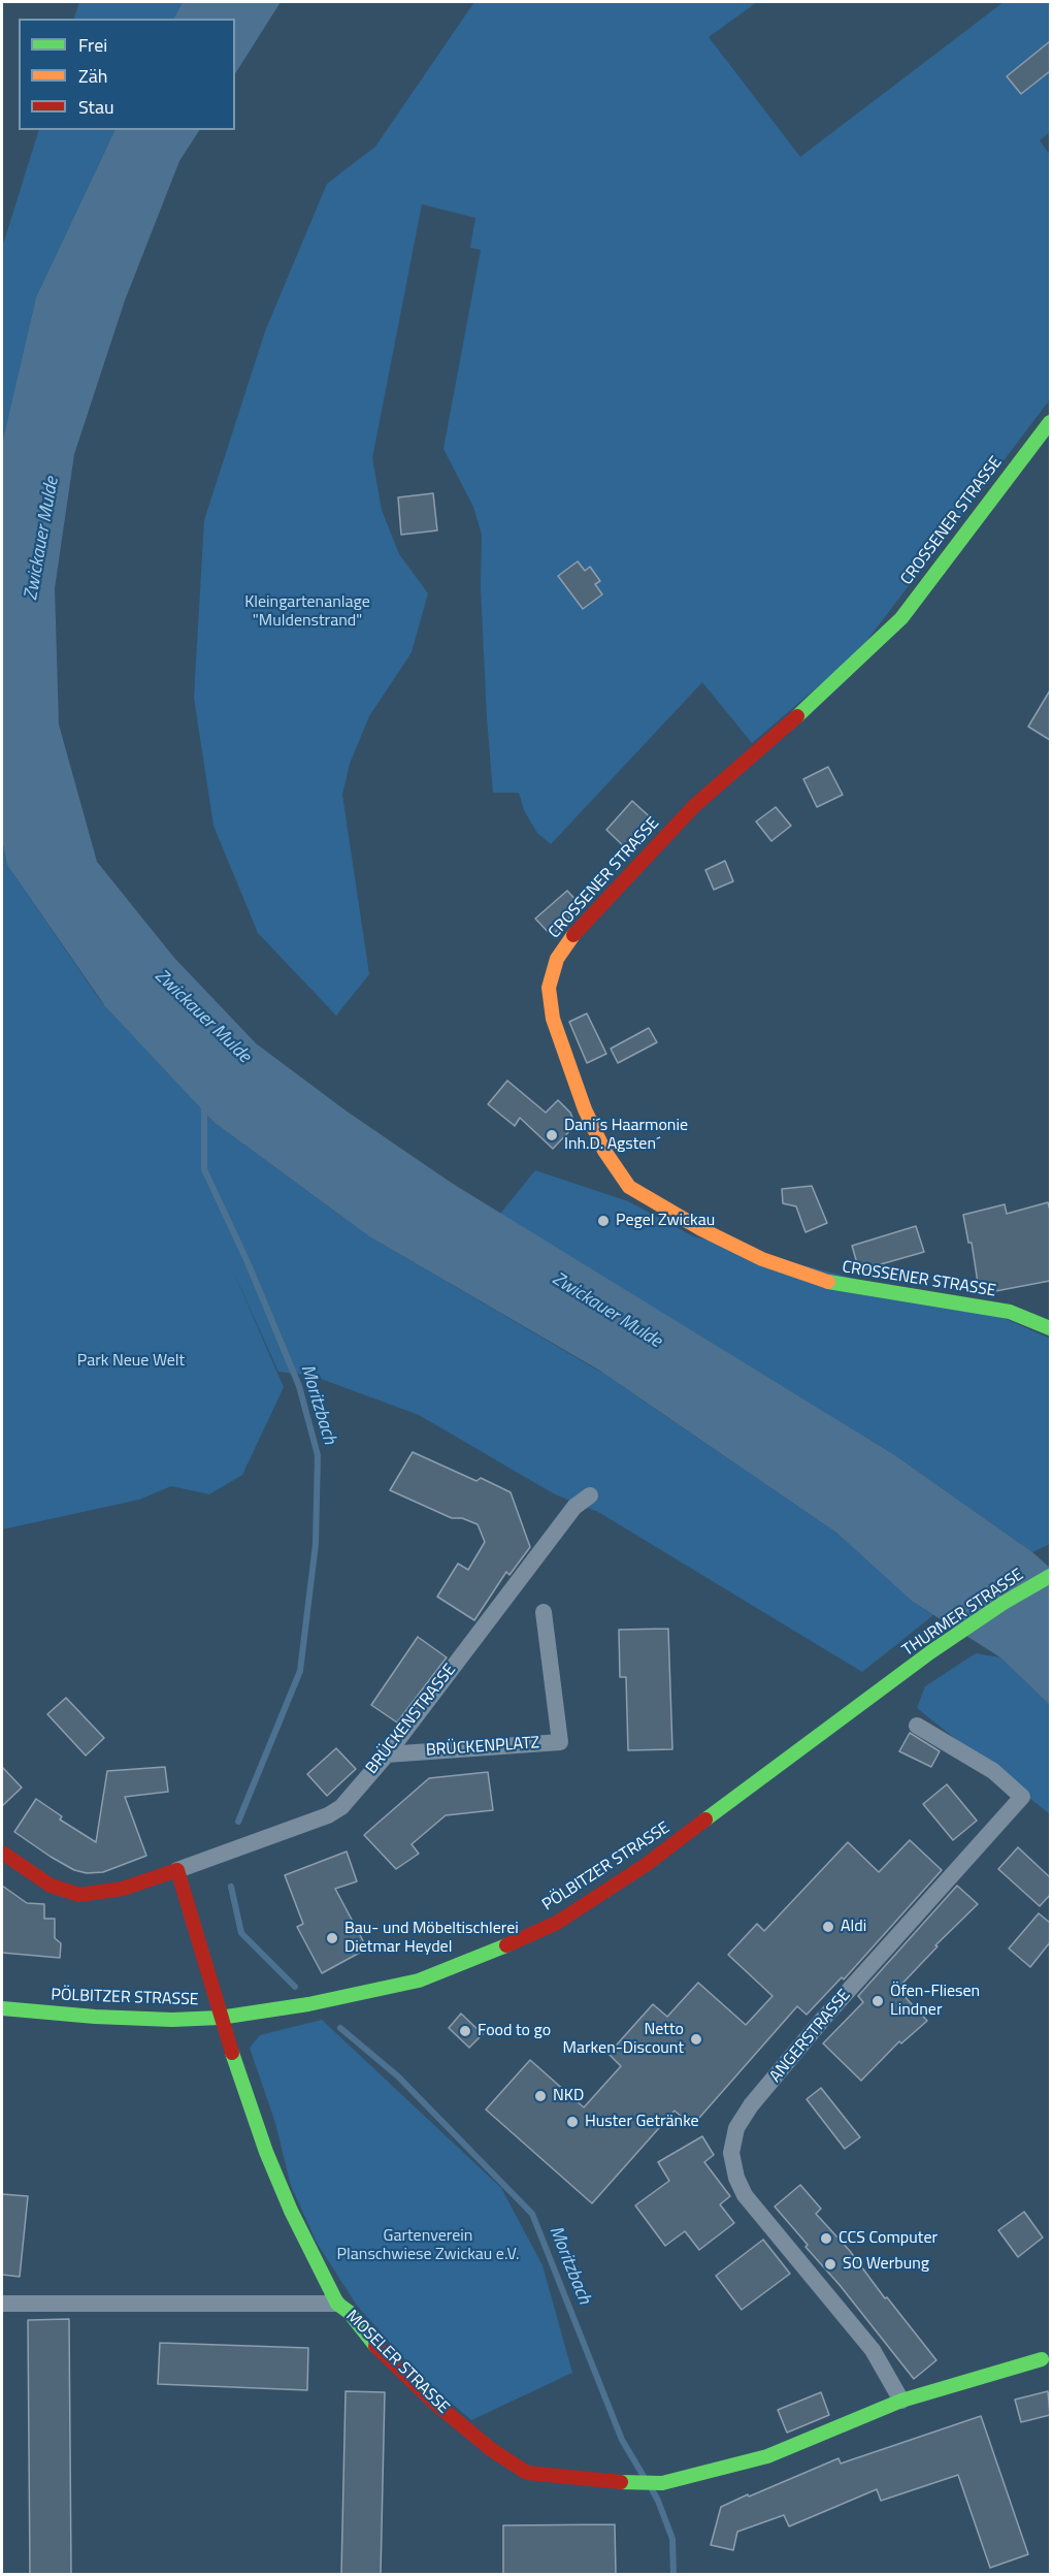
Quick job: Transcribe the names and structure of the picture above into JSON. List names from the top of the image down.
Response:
{
  "streets": {
    "street": [
      "CROSSENER STRASSE",
      "THURMER STRASSE",
      "BRÜCKENSTRASSE",
      "BRÜCKENPLATZ",
      "PÖLBITZER STRASSE",
      "ANGERSTRASSE",
      "MOSELER STRASSE"
    ]
  },
  "crossings": [
    ["THURMER STRASSE", "PÖLBITZER STRASSE"],
    ["BRÜCKENSTRASSE", "BRÜCKENPLATZ"],
    ["PÖLBITZER STRASSE", "MOSELER STRASSE"],
    ["ANGERSTRASSE", "MOSELER STRASSE"]
  ],
  "water": ["Zwickauer Mulde", "Moritzbach"],
  "parks": ["Kleingartenanlage \"Muldenstrand\"", "Park Neue Welt", "Gartenverein Planschwiese Zwickau e.V."],
  "places": [
    "Dani´s Haarmonie Inh.D. Agsten´",
    "Pegel Zwickau",
    "Aldi",
    "Bau- und Möbeltischlerei Dietmar Heydel",
    "Öfen-Fliesen Lindner",
    "Food to go",
    "Netto Marken-Discount",
    "NKD",
    "Huster Getränke",
    "CCS Computer",
    "SO Werbung"
  ],
  "legend": ["Frei", "Zäh", "Stau"]
}
